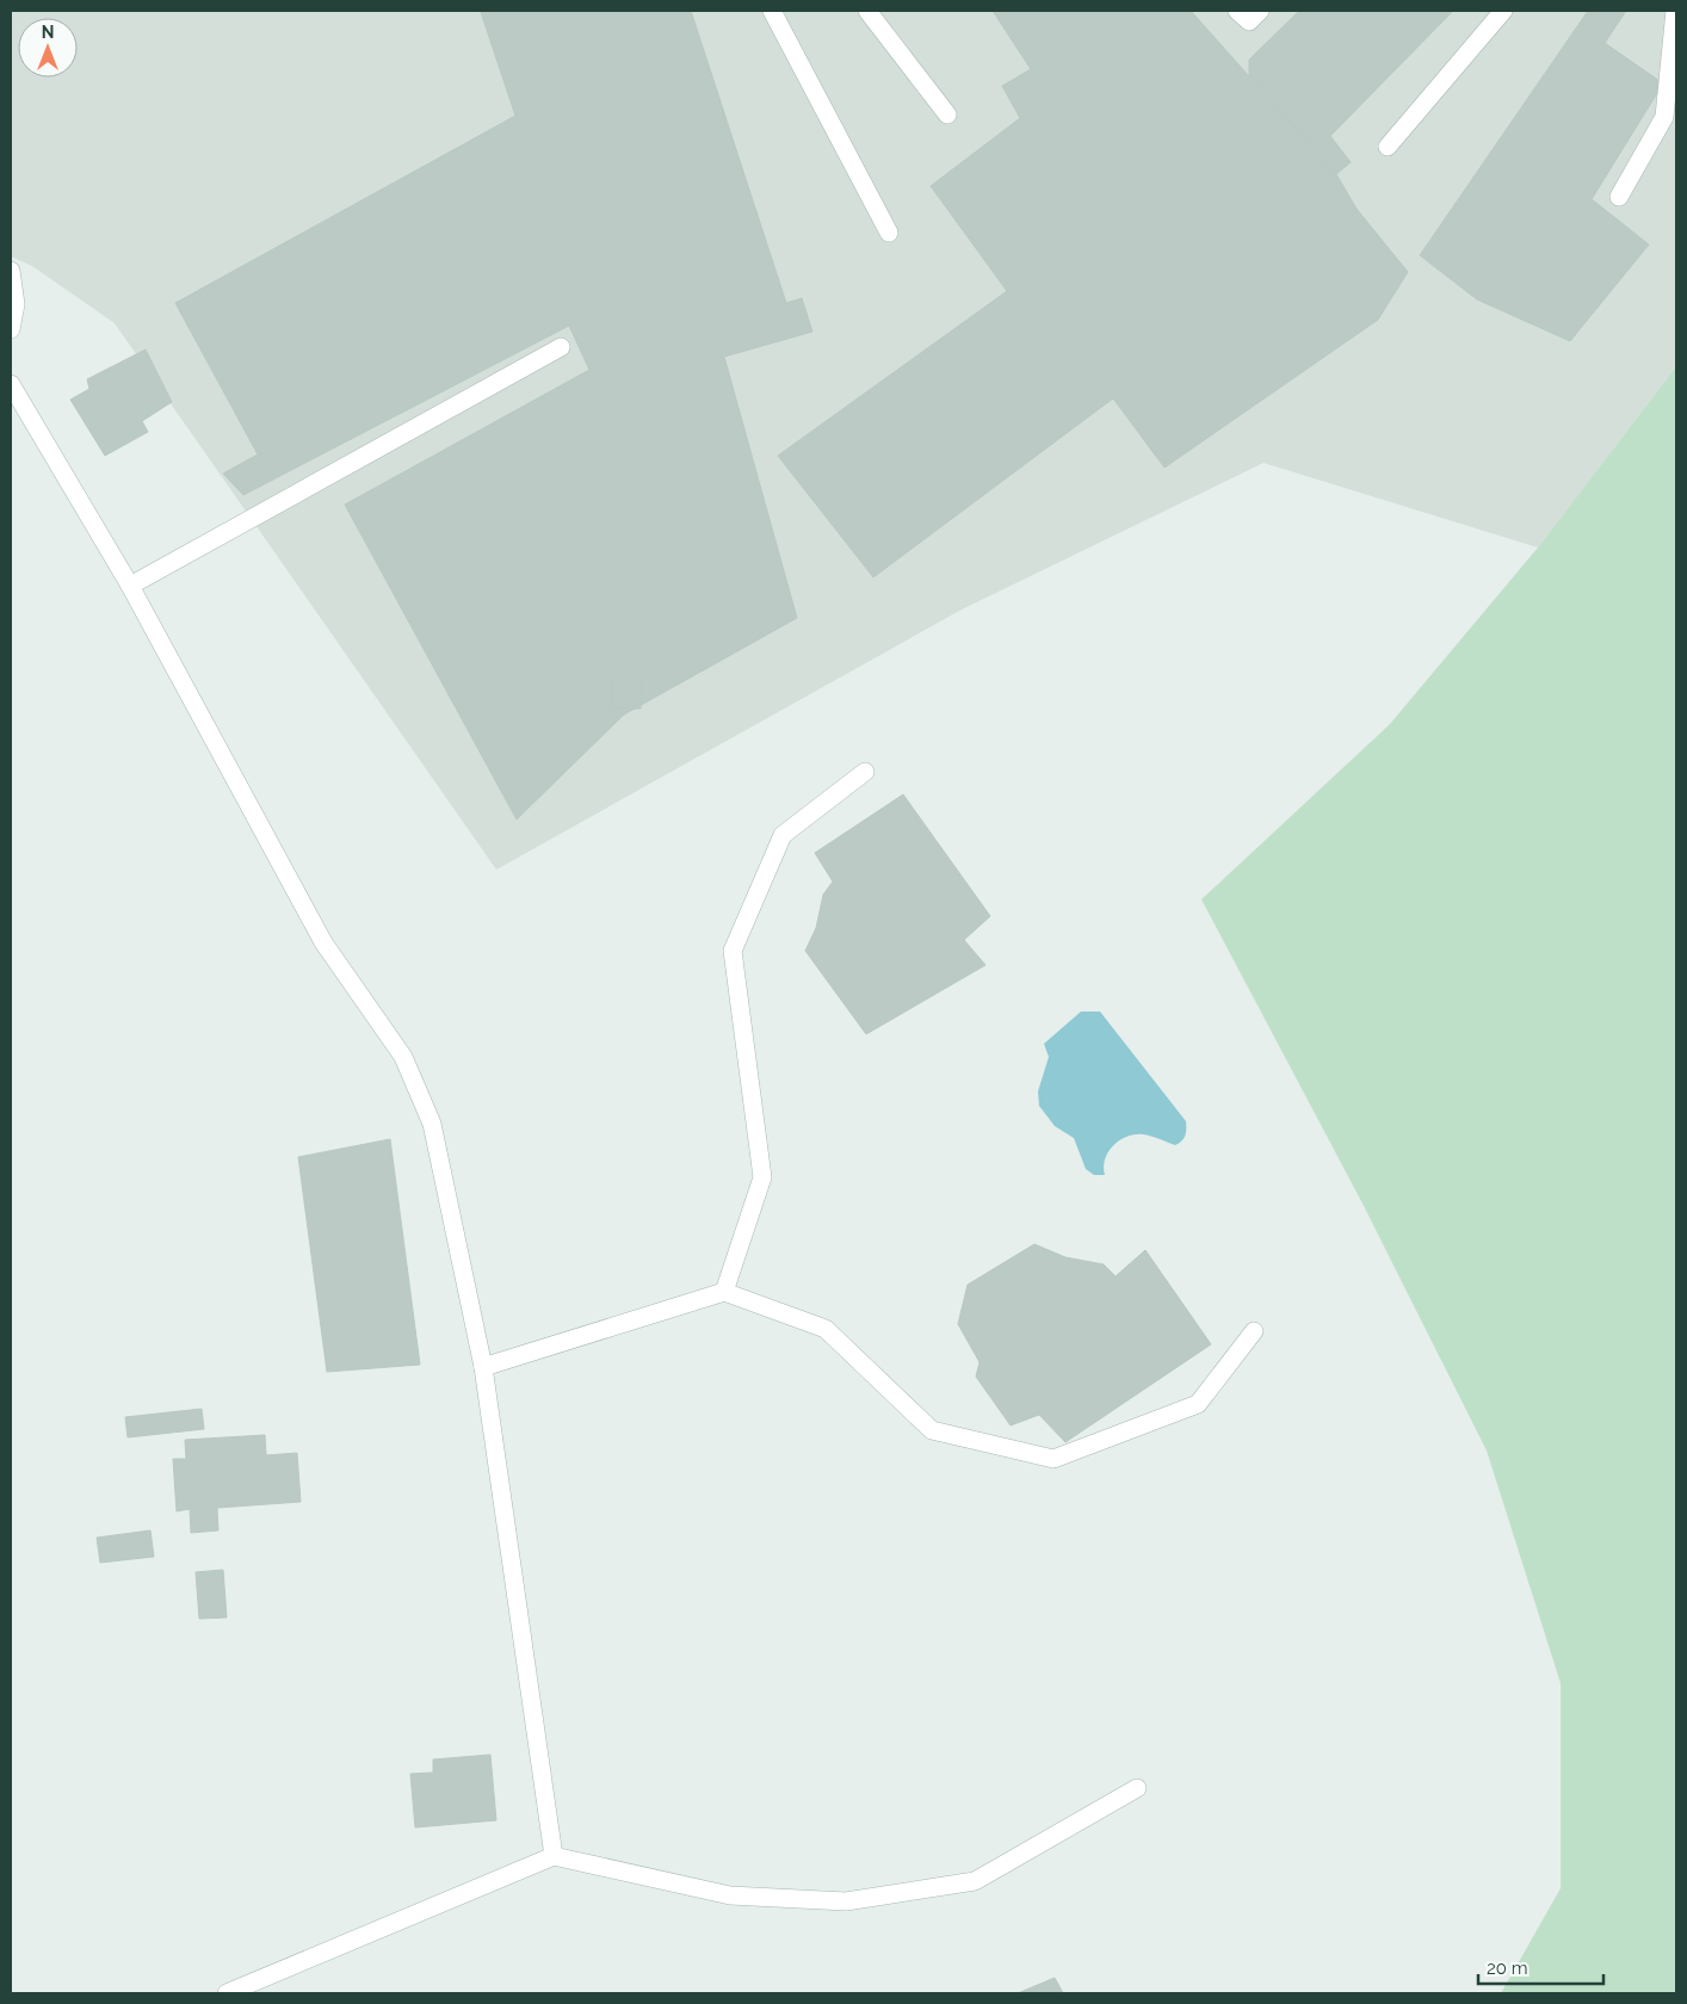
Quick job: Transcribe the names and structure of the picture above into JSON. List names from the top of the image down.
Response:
{
  "scale_bar": "20 m",
  "north": "top"
}
